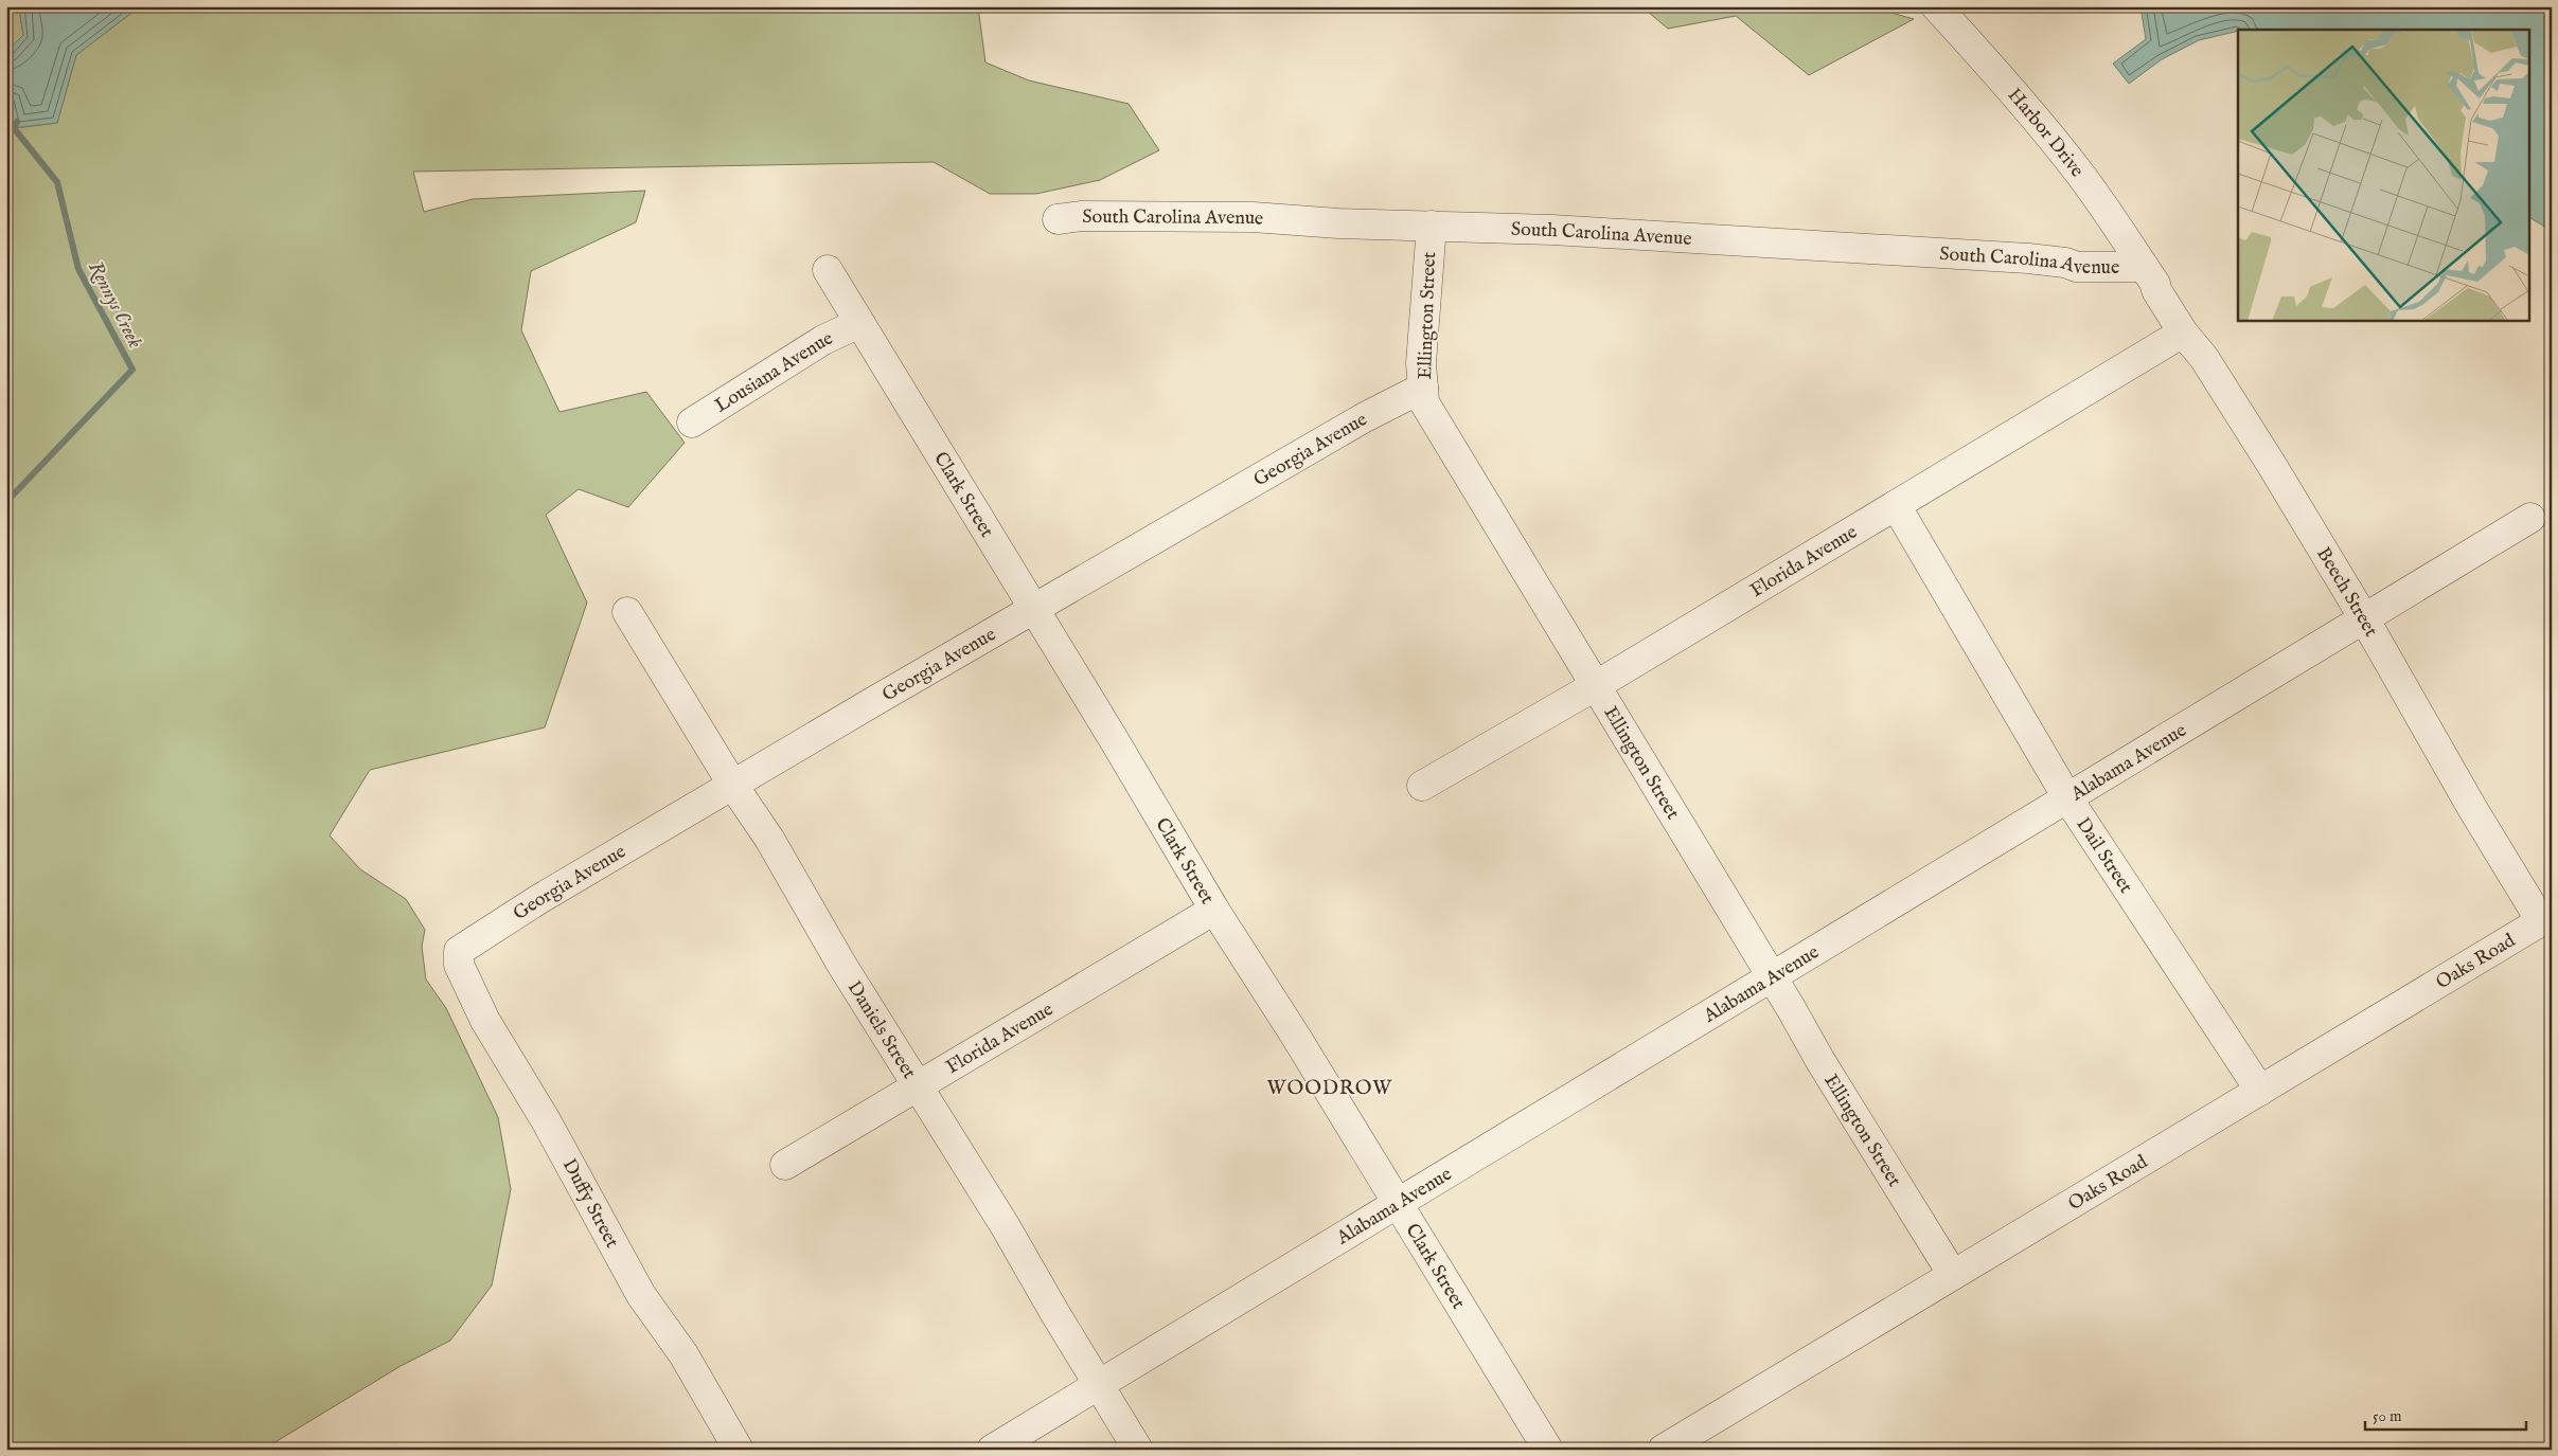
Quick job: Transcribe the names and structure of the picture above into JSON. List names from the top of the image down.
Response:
{
  "streets": {
    "street": [
      "Harbor Drive",
      "South Carolina Avenue",
      "Ellington Street",
      "Lousiana Avenue",
      "Georgia Avenue",
      "Clark Street",
      "Florida Avenue",
      "Beech Street",
      "Alabama Avenue",
      "Dail Street",
      "Oaks Road",
      "Daniels Street",
      "Duffy Street"
    ]
  },
  "crossings": [
    ["Harbor Drive", "South Carolina Avenue"],
    ["Harbor Drive", "Beech Street"],
    ["South Carolina Avenue", "Ellington Street"],
    ["South Carolina Avenue", "Beech Street"],
    ["Ellington Street", "Georgia Avenue"],
    ["Ellington Street", "Florida Avenue"],
    ["Ellington Street", "Alabama Avenue"],
    ["Ellington Street", "Oaks Road"],
    ["Lousiana Avenue", "Clark Street"],
    ["Georgia Avenue", "Clark Street"],
    ["Georgia Avenue", "Daniels Street"],
    ["Georgia Avenue", "Duffy Street"],
    ["Clark Street", "Florida Avenue"],
    ["Clark Street", "Alabama Avenue"],
    ["Florida Avenue", "Beech Street"],
    ["Florida Avenue", "Dail Street"],
    ["Florida Avenue", "Daniels Street"],
    ["Beech Street", "Alabama Avenue"],
    ["Beech Street", "Oaks Road"],
    ["Alabama Avenue", "Dail Street"],
    ["Alabama Avenue", "Daniels Street"],
    ["Dail Street", "Oaks Road"]
  ],
  "districts": ["WOODROW"],
  "water": ["Rennys Creek"],
  "scale_bar": "50 m"
}
